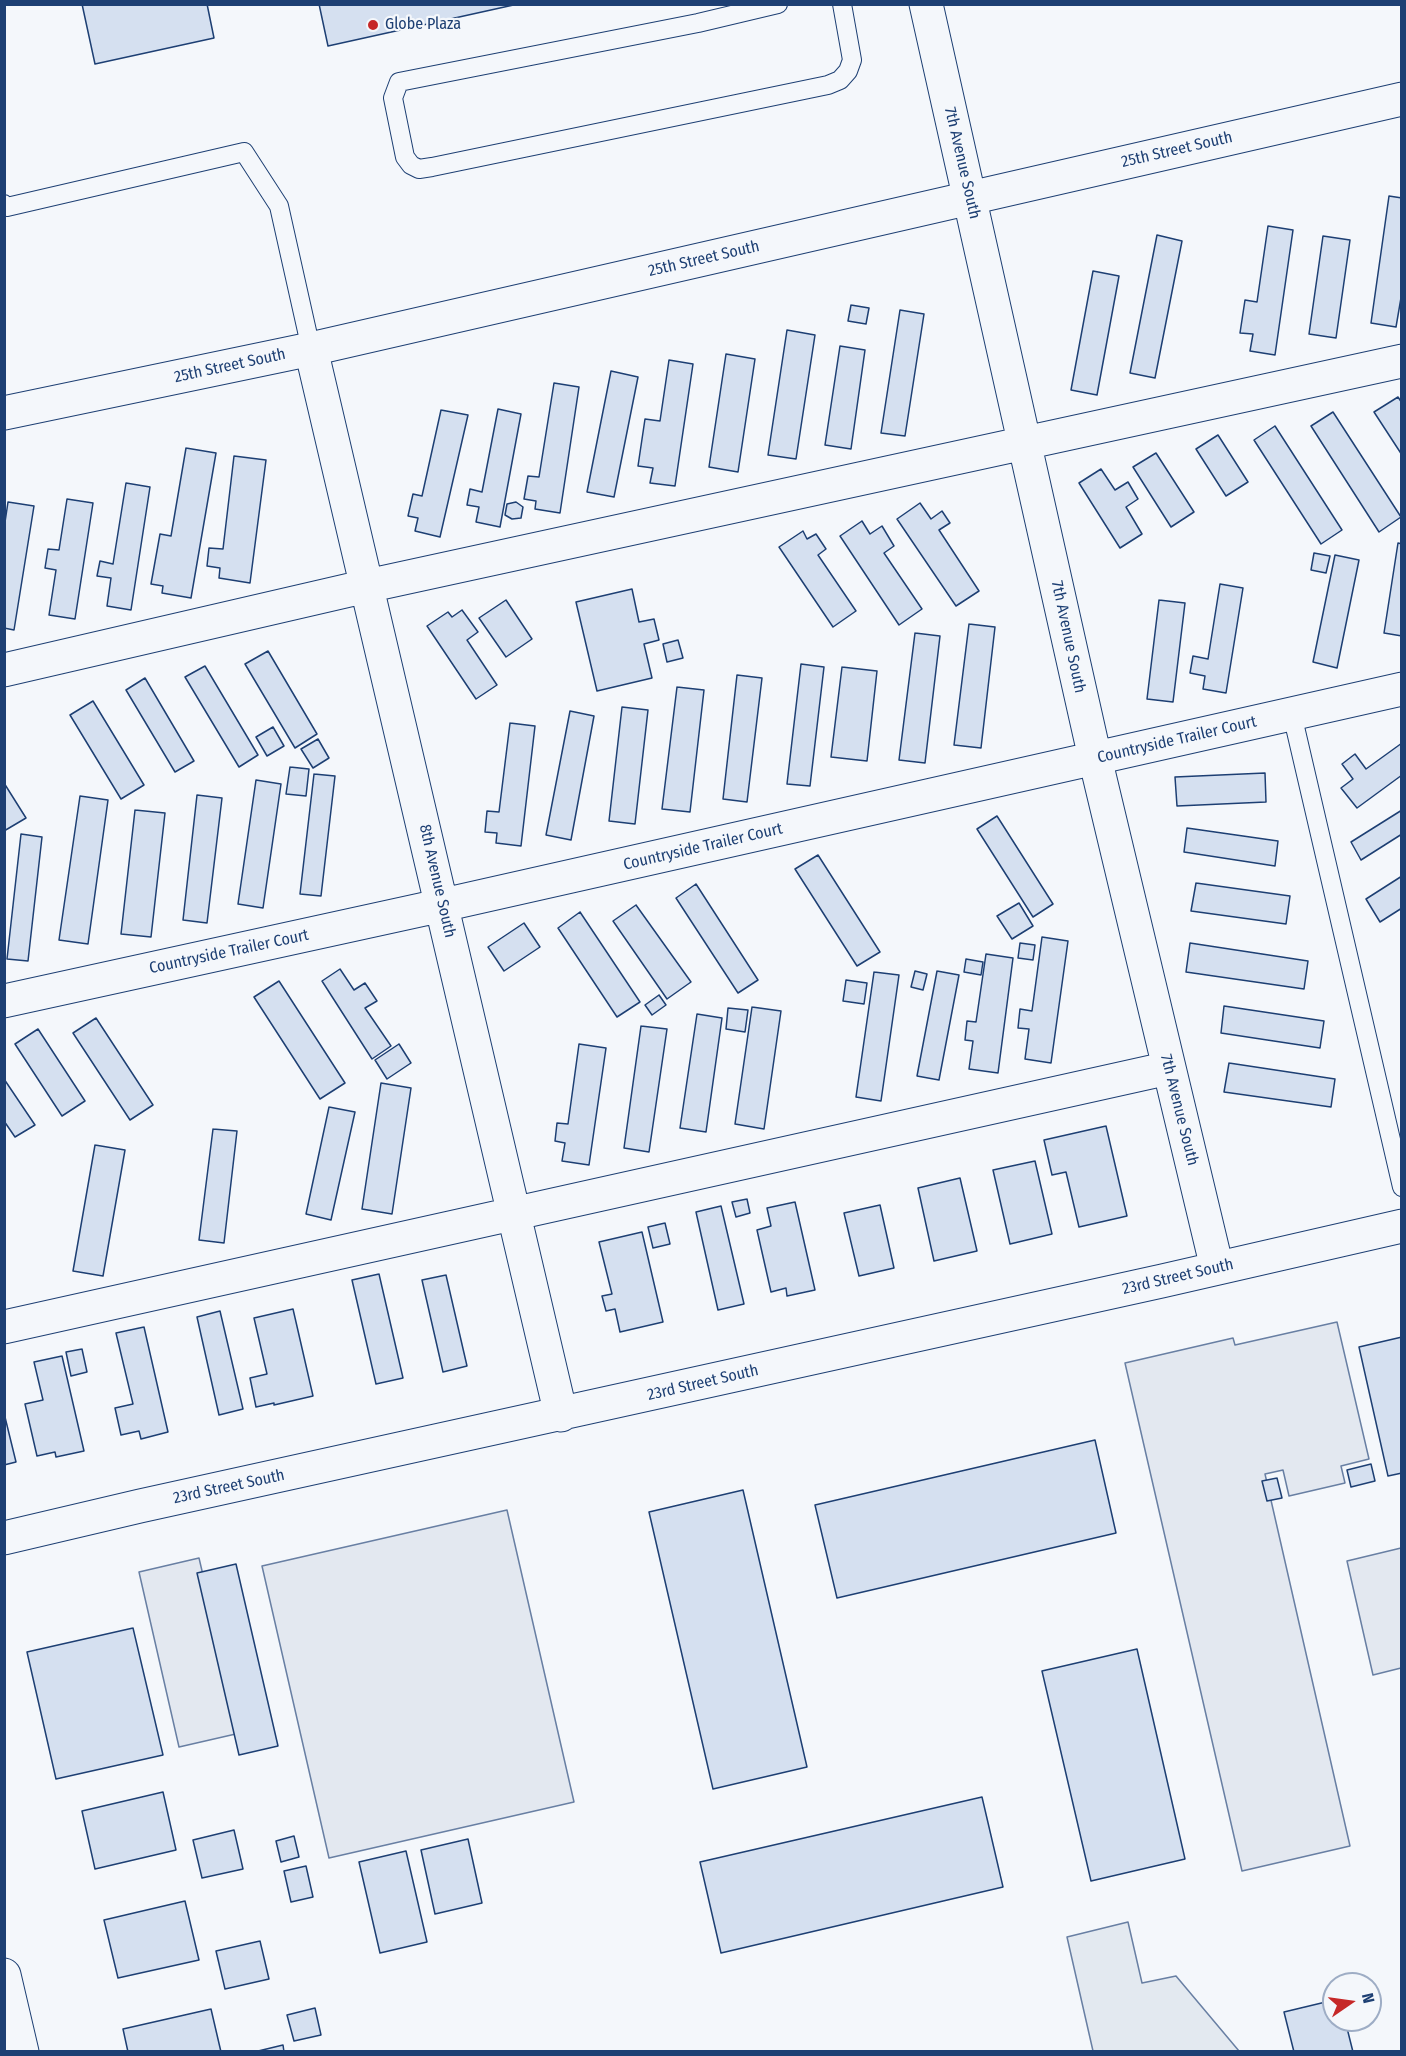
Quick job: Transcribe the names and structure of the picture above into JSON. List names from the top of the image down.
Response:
{
  "streets": {
    "street": [
      "25th Street South",
      "7th Avenue South",
      "Countryside Trailer Court",
      "8th Avenue South",
      "23rd Street South"
    ]
  },
  "crossings": [
    ["25th Street South", "7th Avenue South"],
    ["25th Street South", "8th Avenue South"],
    ["7th Avenue South", "Countryside Trailer Court"],
    ["7th Avenue South", "23rd Street South"],
    ["Countryside Trailer Court", "8th Avenue South"],
    ["8th Avenue South", "23rd Street South"]
  ],
  "places": ["Globe Plaza"],
  "north": "right"
}
